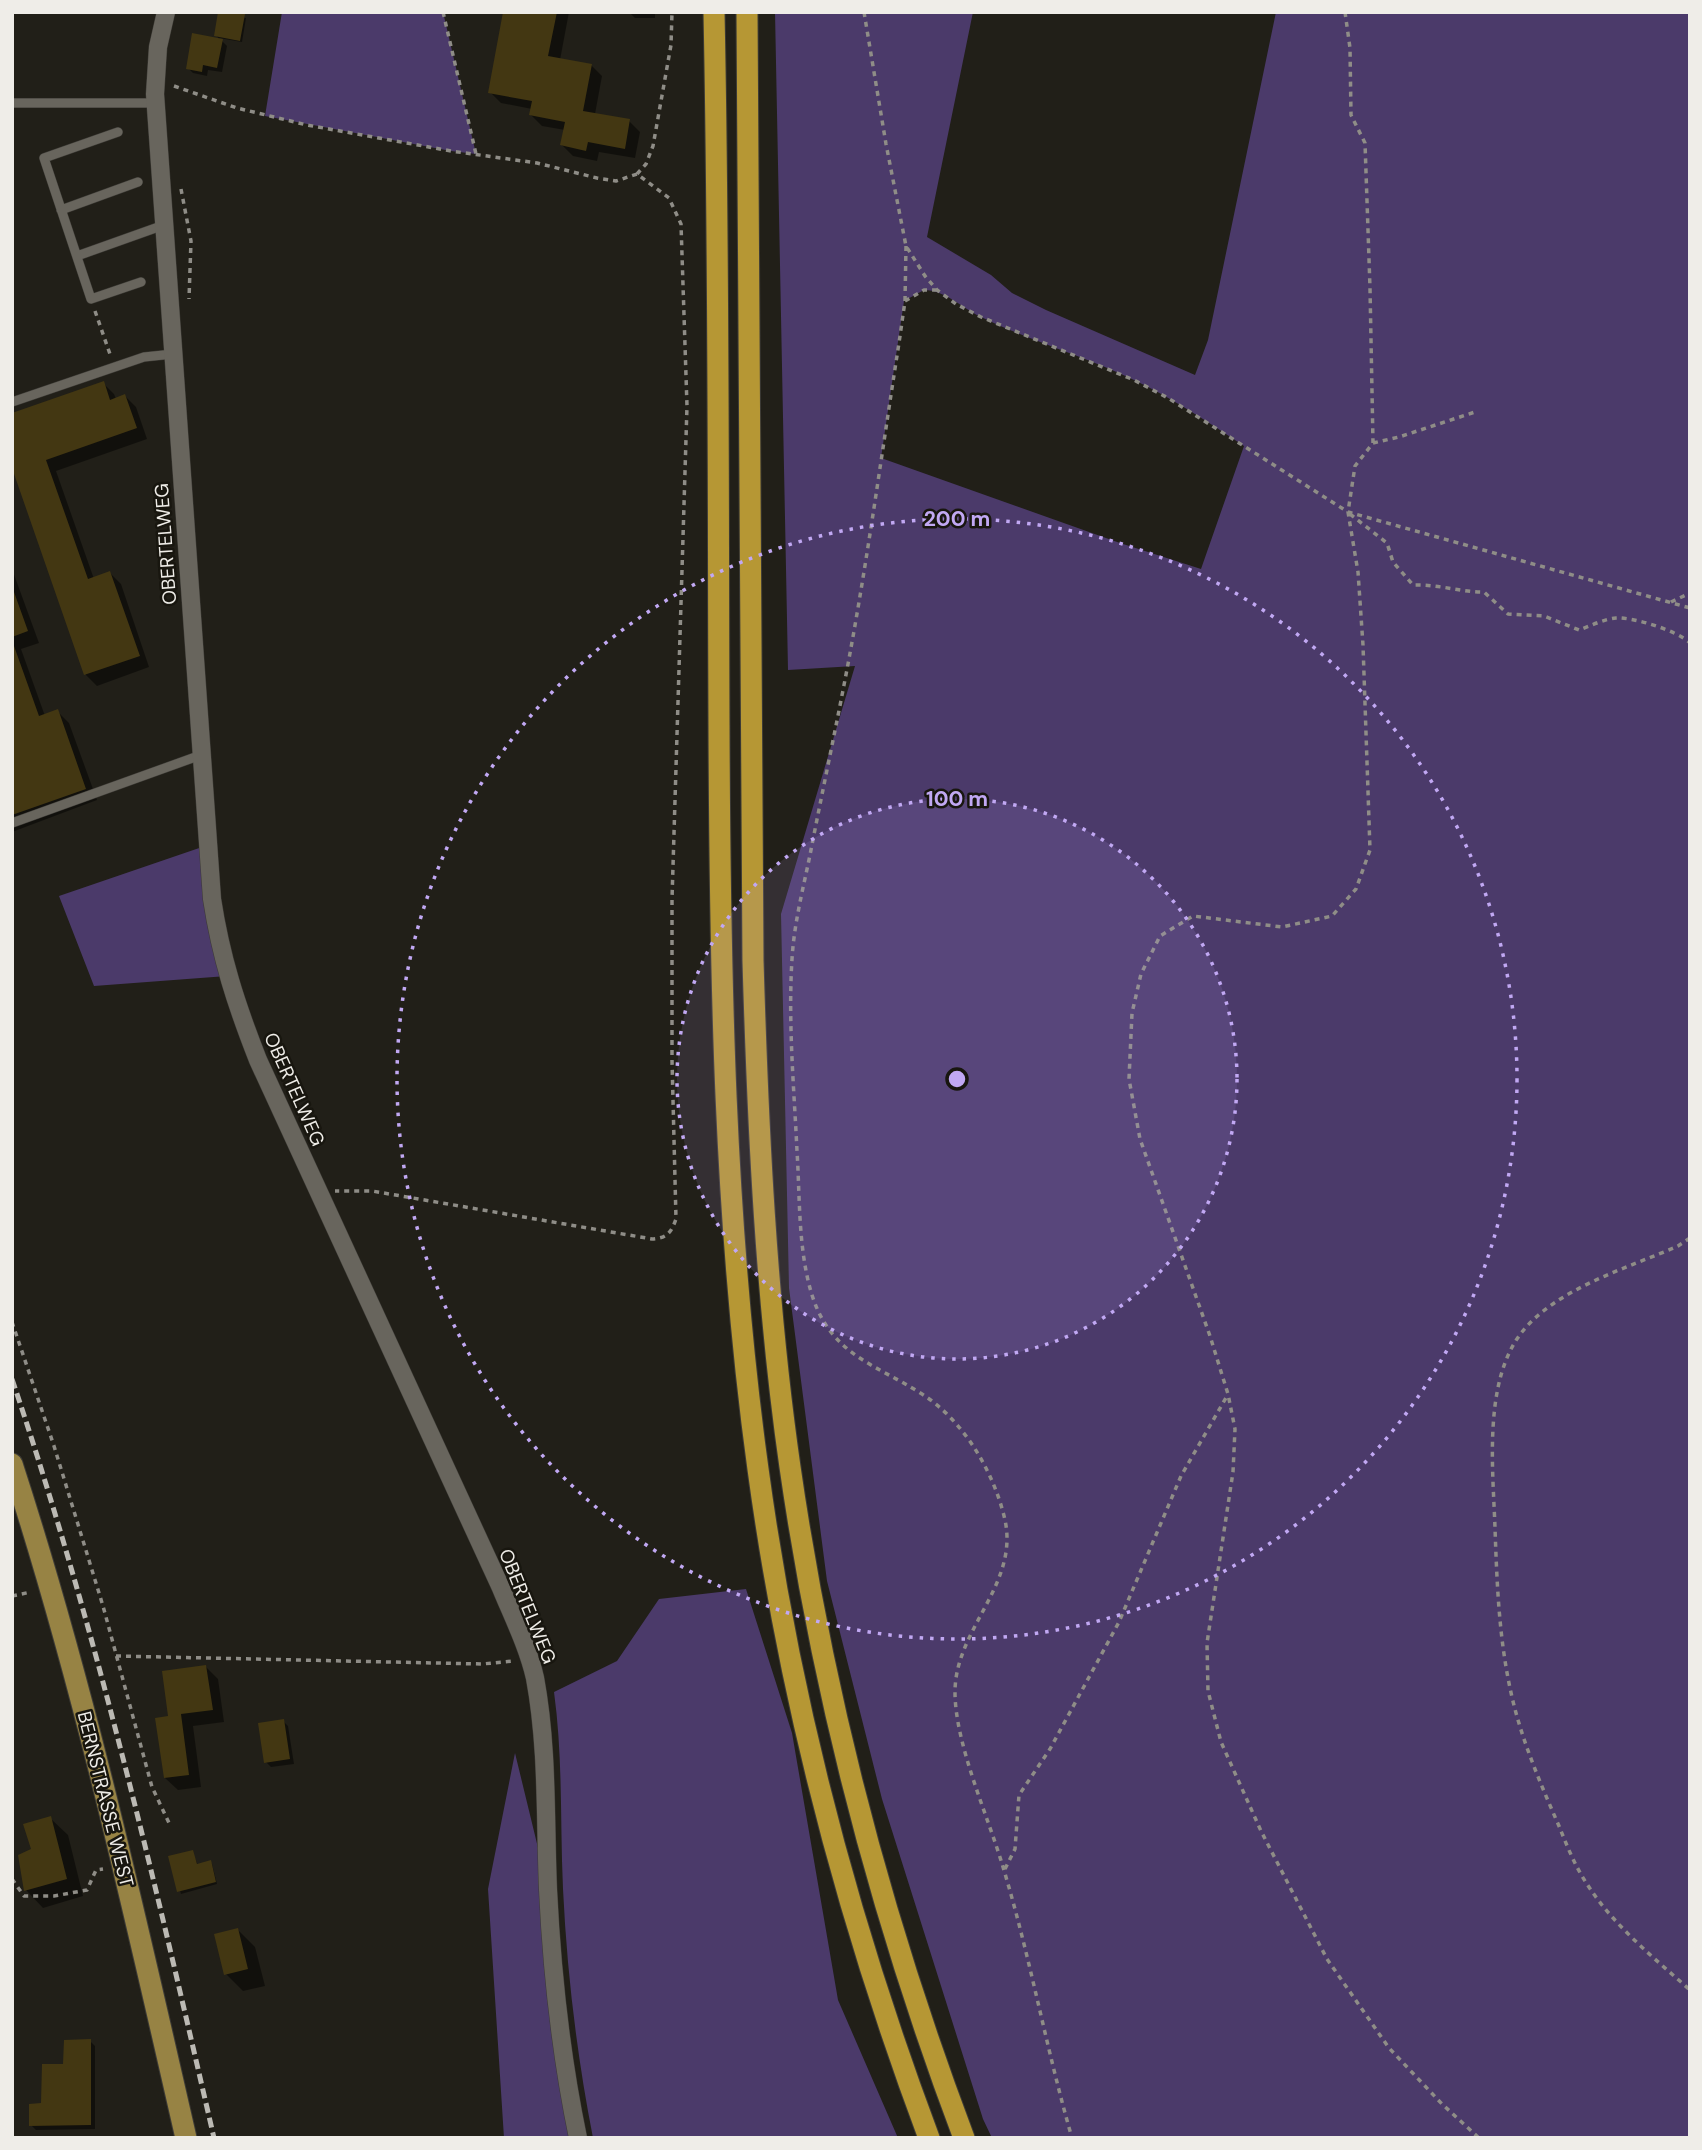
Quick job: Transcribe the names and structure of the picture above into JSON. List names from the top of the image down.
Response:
{
  "streets": {
    "main road": ["BERNSTRASSE WEST"],
    "street": ["OBERTELWEG"]
  },
  "rings": ["200 m", "100 m"]
}
